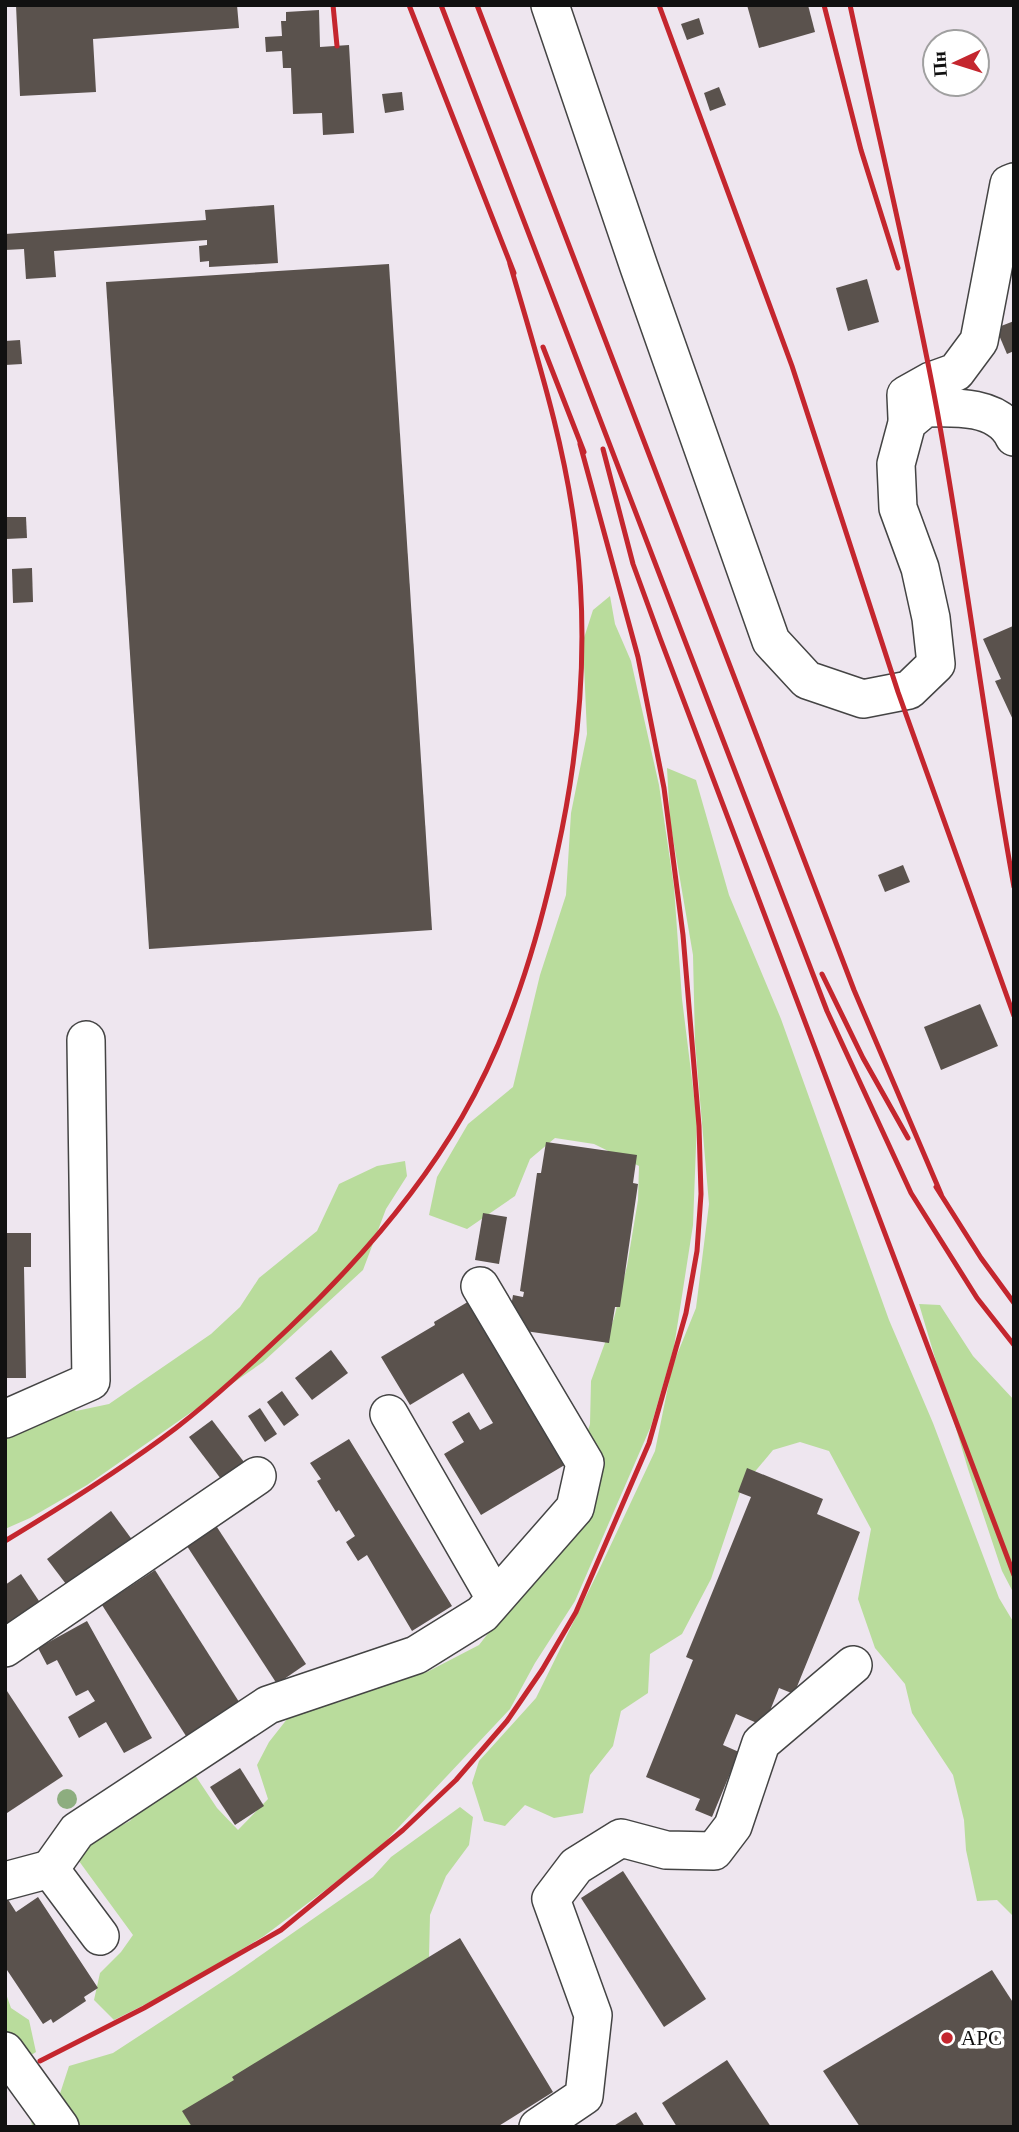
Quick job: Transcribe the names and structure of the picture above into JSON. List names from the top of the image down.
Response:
{
  "places": ["АРС"],
  "north": "left"
}
